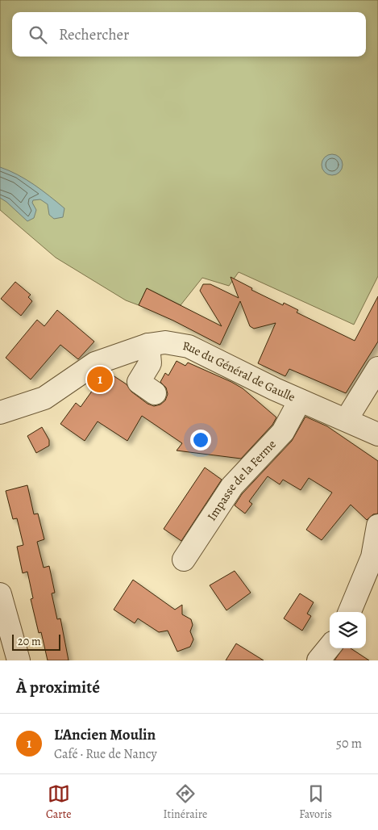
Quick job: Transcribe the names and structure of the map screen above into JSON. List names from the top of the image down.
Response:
{
  "streets": {
    "street": ["Rue du Général de Gaulle", "Impasse de la Ferme"]
  },
  "crossings": [
    ["Rue du Général de Gaulle", "Impasse de la Ferme"]
  ],
  "scale_bar": "20 m",
  "page": {
    "search": "Rechercher",
    "pins": "1",
    "scale": "20 m",
    "heading": "À proximité",
    "list": [
      {
        "mark": "1",
        "name": "L'Ancien Moulin",
        "note": "Café · Rue de Nancy",
        "value": "50 m"
      }
    ],
    "nav": ["Carte", "Itinéraire", "Favoris"]
  }
}
